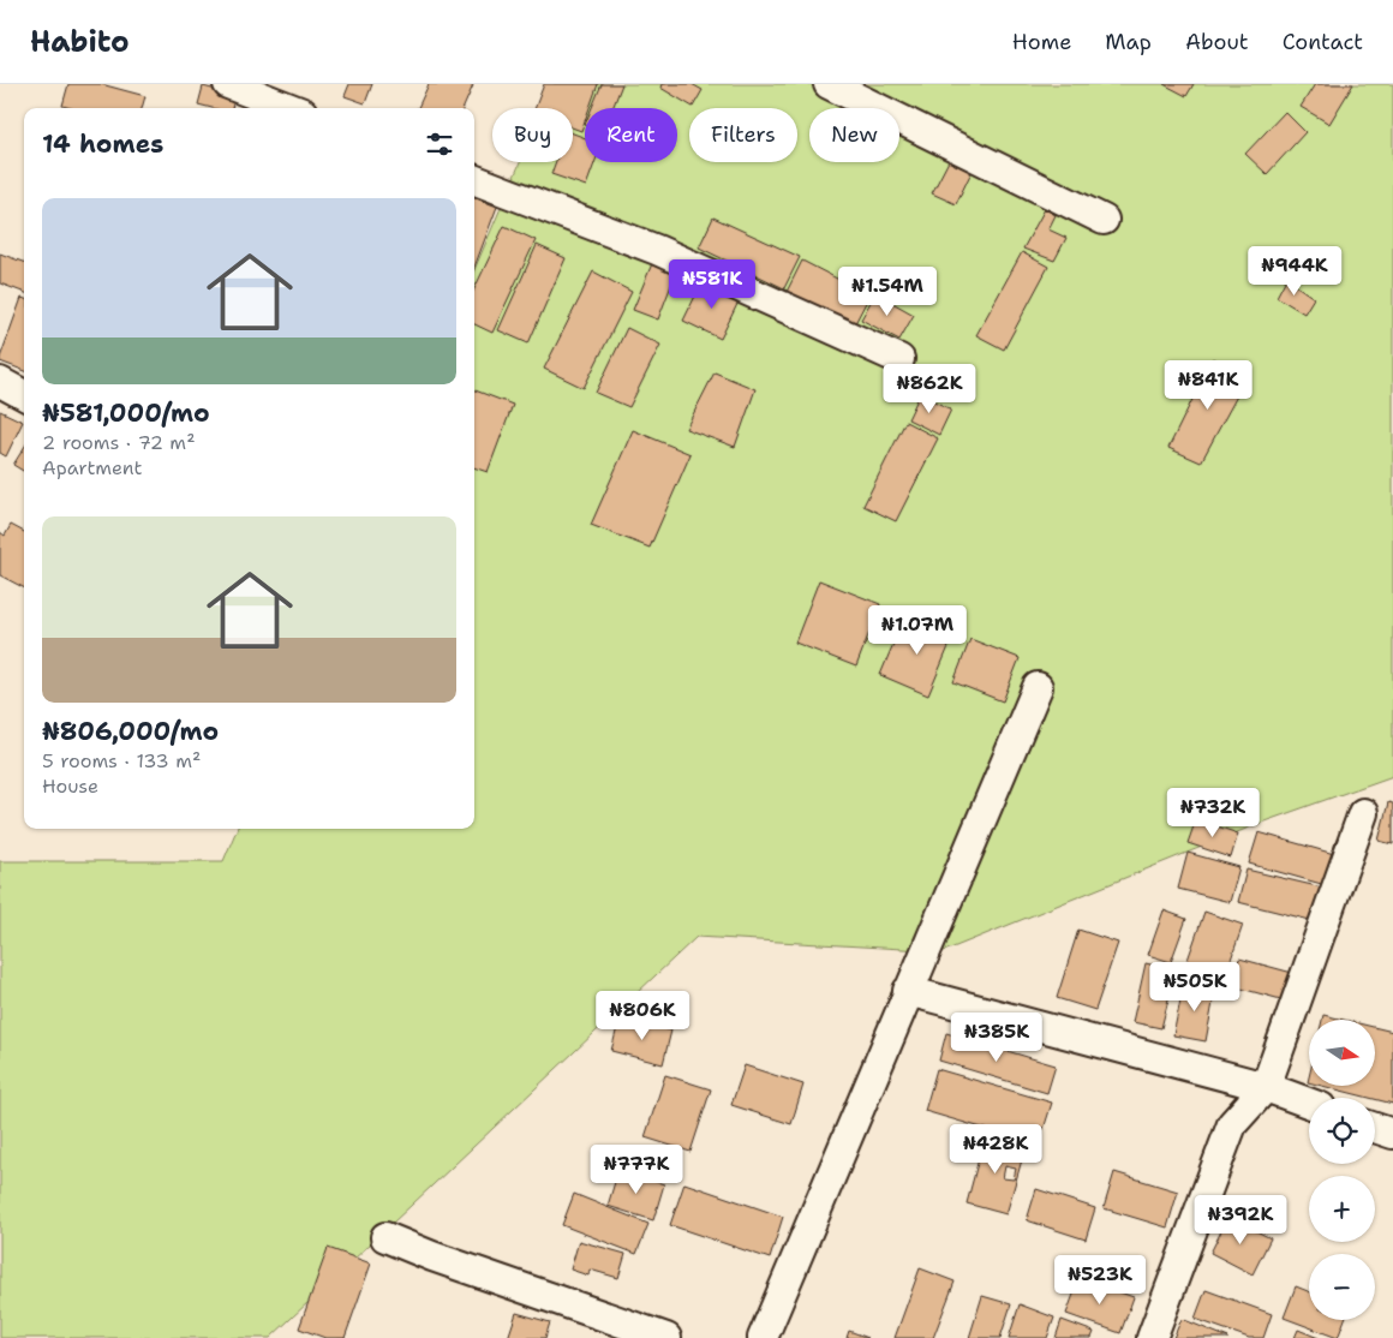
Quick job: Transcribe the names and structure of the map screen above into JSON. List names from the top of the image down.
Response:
{
  "north": "right",
  "page": {
    "header": "Habito",
    "nav": [
      "Home",
      "Map",
      "About",
      "Contact"
    ],
    "chip": [
      "Buy",
      "Rent",
      "Filters",
      "New"
    ],
    "heading": "14 homes",
    "list": [
      {
        "name": "₦581,000/mo",
        "note": "2 rooms · 72 m² · Apartment"
      },
      {
        "name": "₦806,000/mo",
        "note": "5 rooms · 133 m² · House"
      }
    ],
    "price": [
      "₦944K",
      "₦581K",
      "₦1.54M",
      "₦841K",
      "₦862K",
      "₦1.07M",
      "₦732K",
      "₦505K",
      "₦806K",
      "₦385K",
      "₦428K",
      "₦777K",
      "₦392K",
      "₦523K"
    ],
    "map_buttons": ["+", "−"]
  }
}
